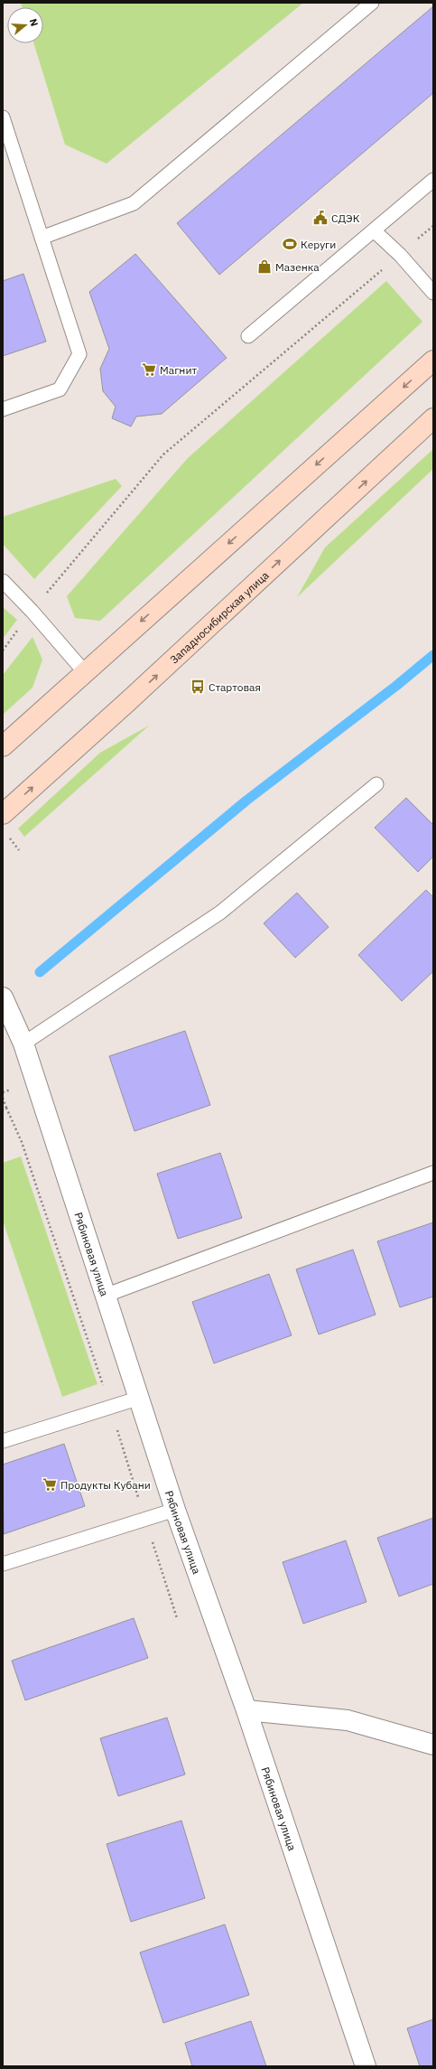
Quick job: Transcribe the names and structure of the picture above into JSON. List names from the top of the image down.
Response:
{
  "streets": {
    "main road": ["Западносибирская улица"],
    "street": ["Рябиновая улица"]
  },
  "places": {
    "public building": ["СДЭК"],
    "sports": ["Керуги"],
    "shop": ["Мазенка"],
    "supermarket": ["Магнит", "Продукты Кубани"],
    "bus stop": ["Стартовая"]
  },
  "north": "right"
}
